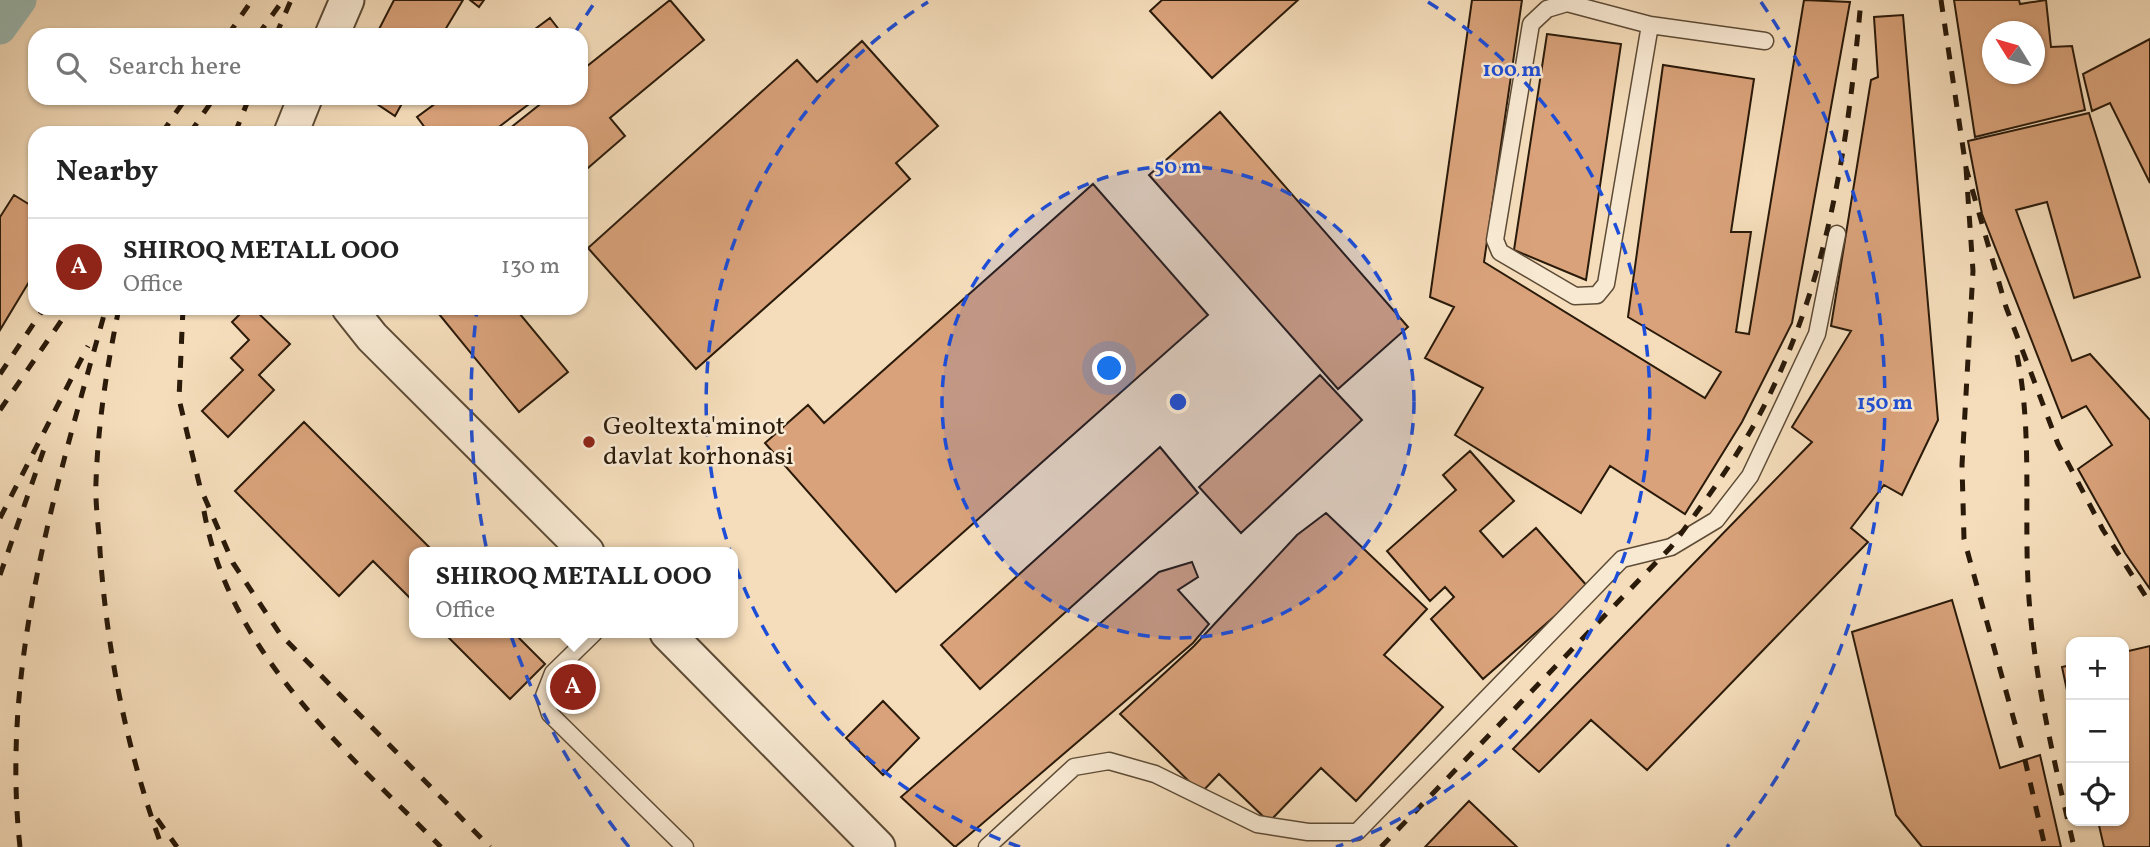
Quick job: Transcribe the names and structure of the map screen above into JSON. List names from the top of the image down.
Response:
{
  "places": ["Geoltexta'minot davlat korhonasi"],
  "north": "top left",
  "page": {
    "search": "Search here",
    "heading": "Nearby",
    "list": [
      {
        "mark": "A",
        "name": "SHIROQ METALL ООО",
        "note": "Office",
        "value": "130 m"
      }
    ],
    "popup": ["SHIROQ METALL ООО", "Office"],
    "map_buttons": ["+", "−"],
    "pins": "A"
  },
  "rings": ["100 m", "50 m", "150 m"]
}
